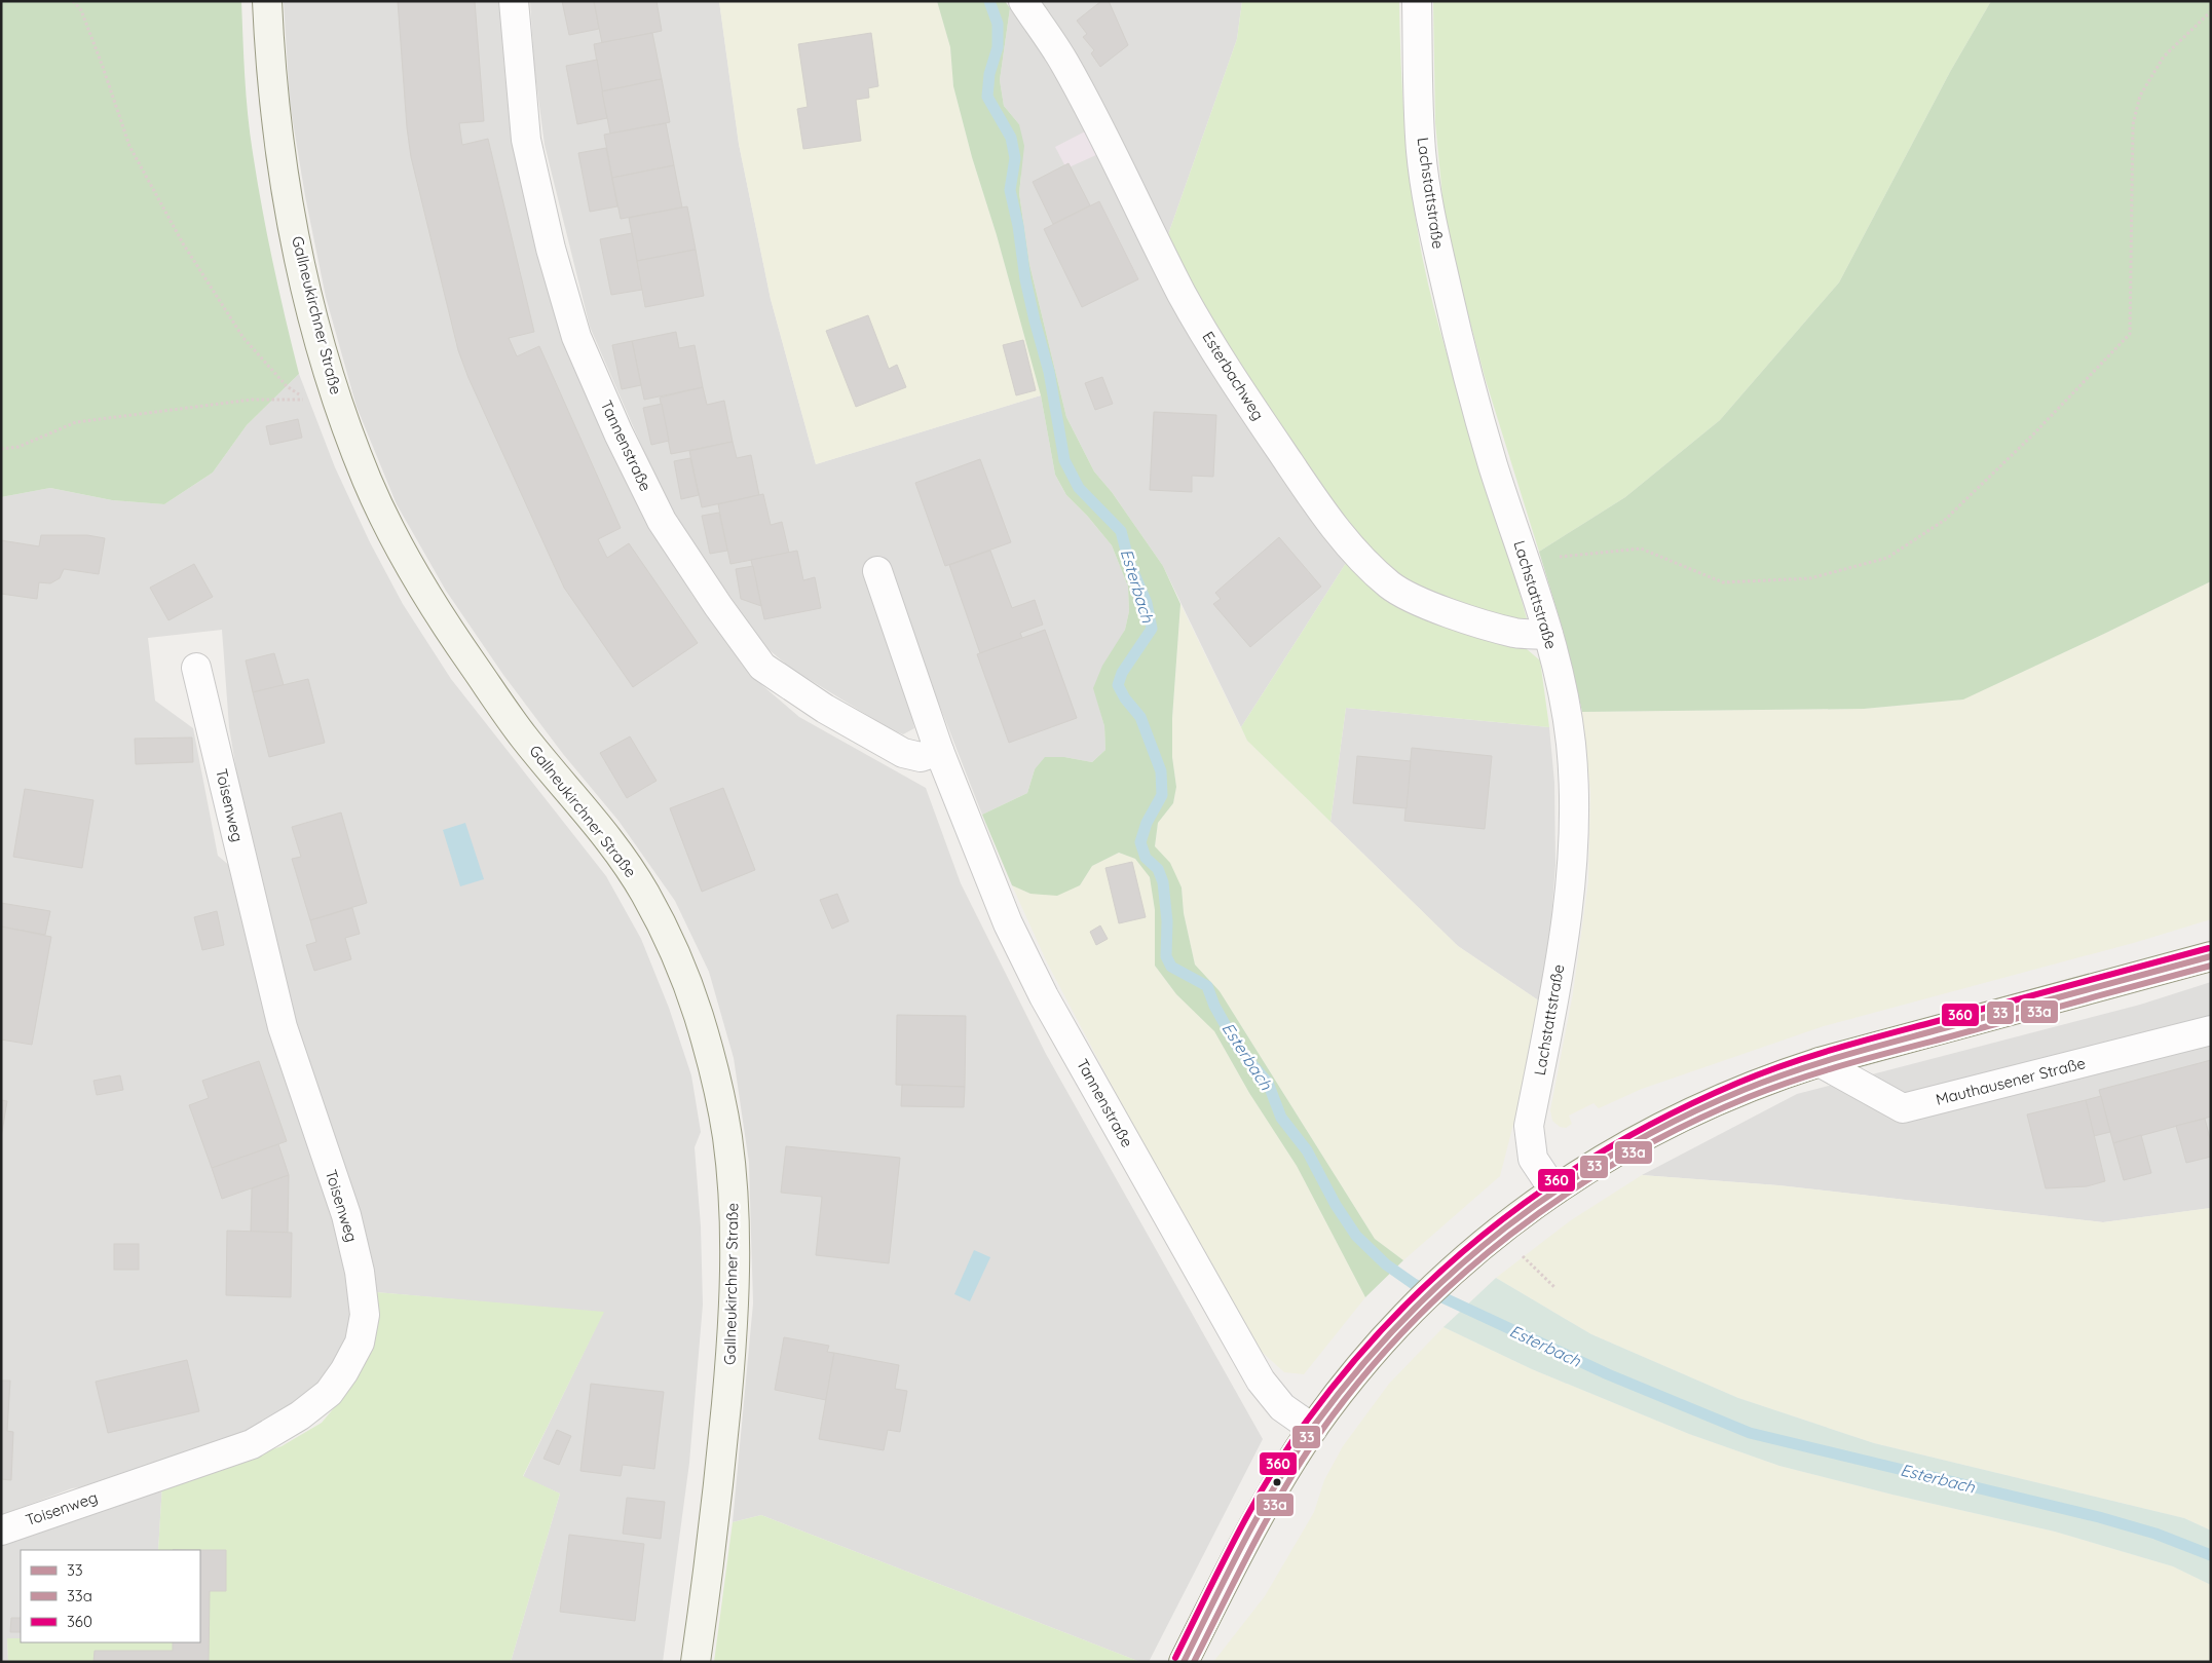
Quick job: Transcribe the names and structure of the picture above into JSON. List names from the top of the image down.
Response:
{
  "streets": {
    "street": [
      "Lachstattstraße",
      "Gallneukirchner Straße",
      "Esterbachweg",
      "Tannenstraße",
      "Toisenweg",
      "Mauthausener Straße"
    ]
  },
  "crossings": [
    ["Lachstattstraße", "Esterbachweg"]
  ],
  "water": ["Esterbach"],
  "lines": ["transit line 360", "transit line 33", "transit line 33a"],
  "legend": ["33", "33a", "360"]
}
